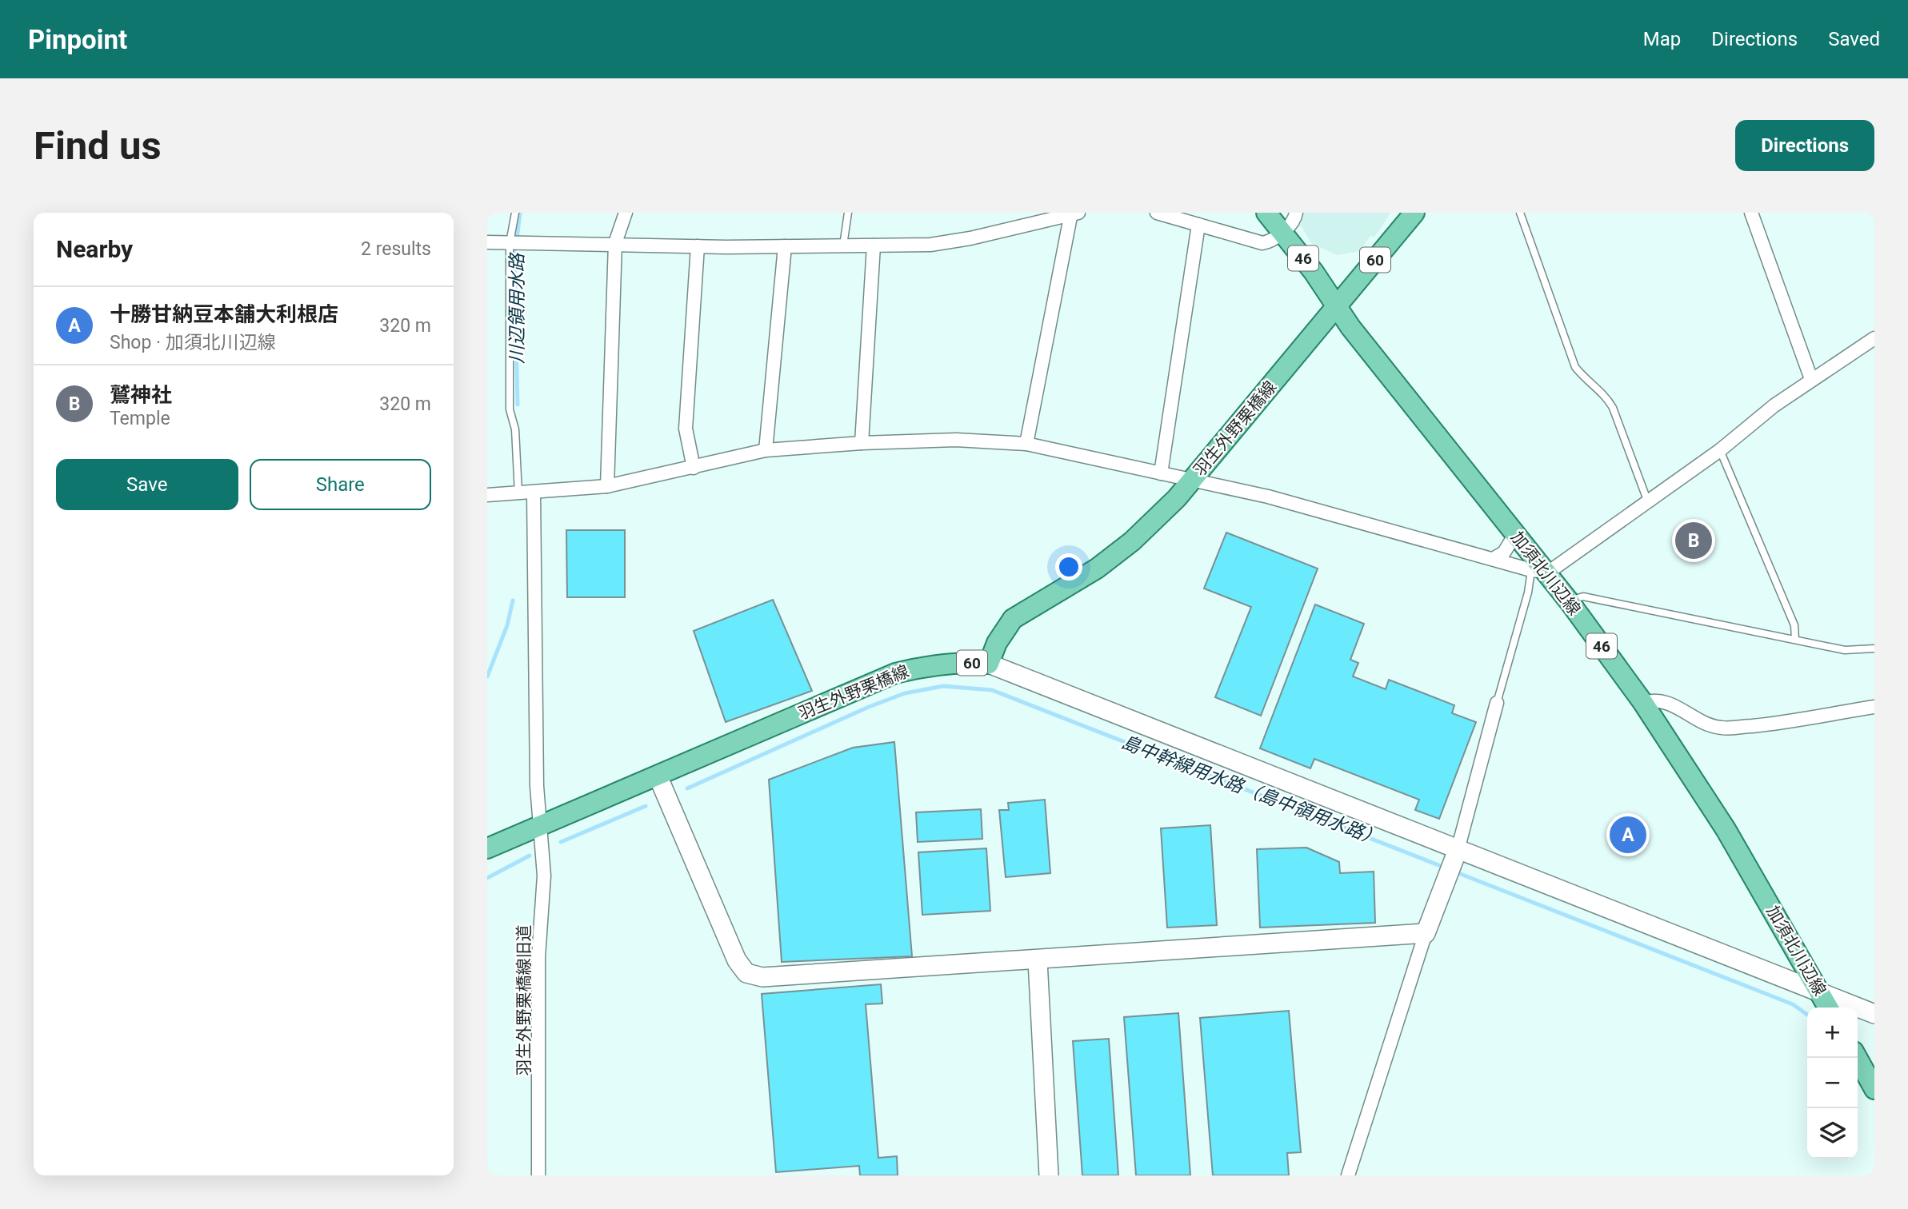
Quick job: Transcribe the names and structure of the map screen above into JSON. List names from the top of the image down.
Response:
{
  "streets": {
    "main road": [
      "46",
      "60",
      "羽生外野栗橋線",
      "加須北川辺線"
    ],
    "street": ["羽生外野栗橋線旧道"]
  },
  "crossings": [
    ["羽生外野栗橋線", "加須北川辺線"],
    ["羽生外野栗橋線", "羽生外野栗橋線旧道"]
  ],
  "water": ["川辺領用水路", "島中幹線用水路（島中領用水路）"],
  "page": {
    "header": "Pinpoint",
    "nav": ["Map", "Directions", "Saved"],
    "buttons": [
      "Directions",
      ["Save", "Share"]
    ],
    "title": "Find us",
    "heading": ["Nearby", "2 results"],
    "list": [
      {
        "mark": "A",
        "name": "十勝甘納豆本舗大利根店",
        "note": "Shop · 加須北川辺線",
        "value": "320 m"
      },
      {
        "mark": "B",
        "name": "鷲神社",
        "note": "Temple",
        "value": "320 m"
      }
    ],
    "pins": ["B", "A"],
    "map_buttons": ["+", "−"]
  }
}
